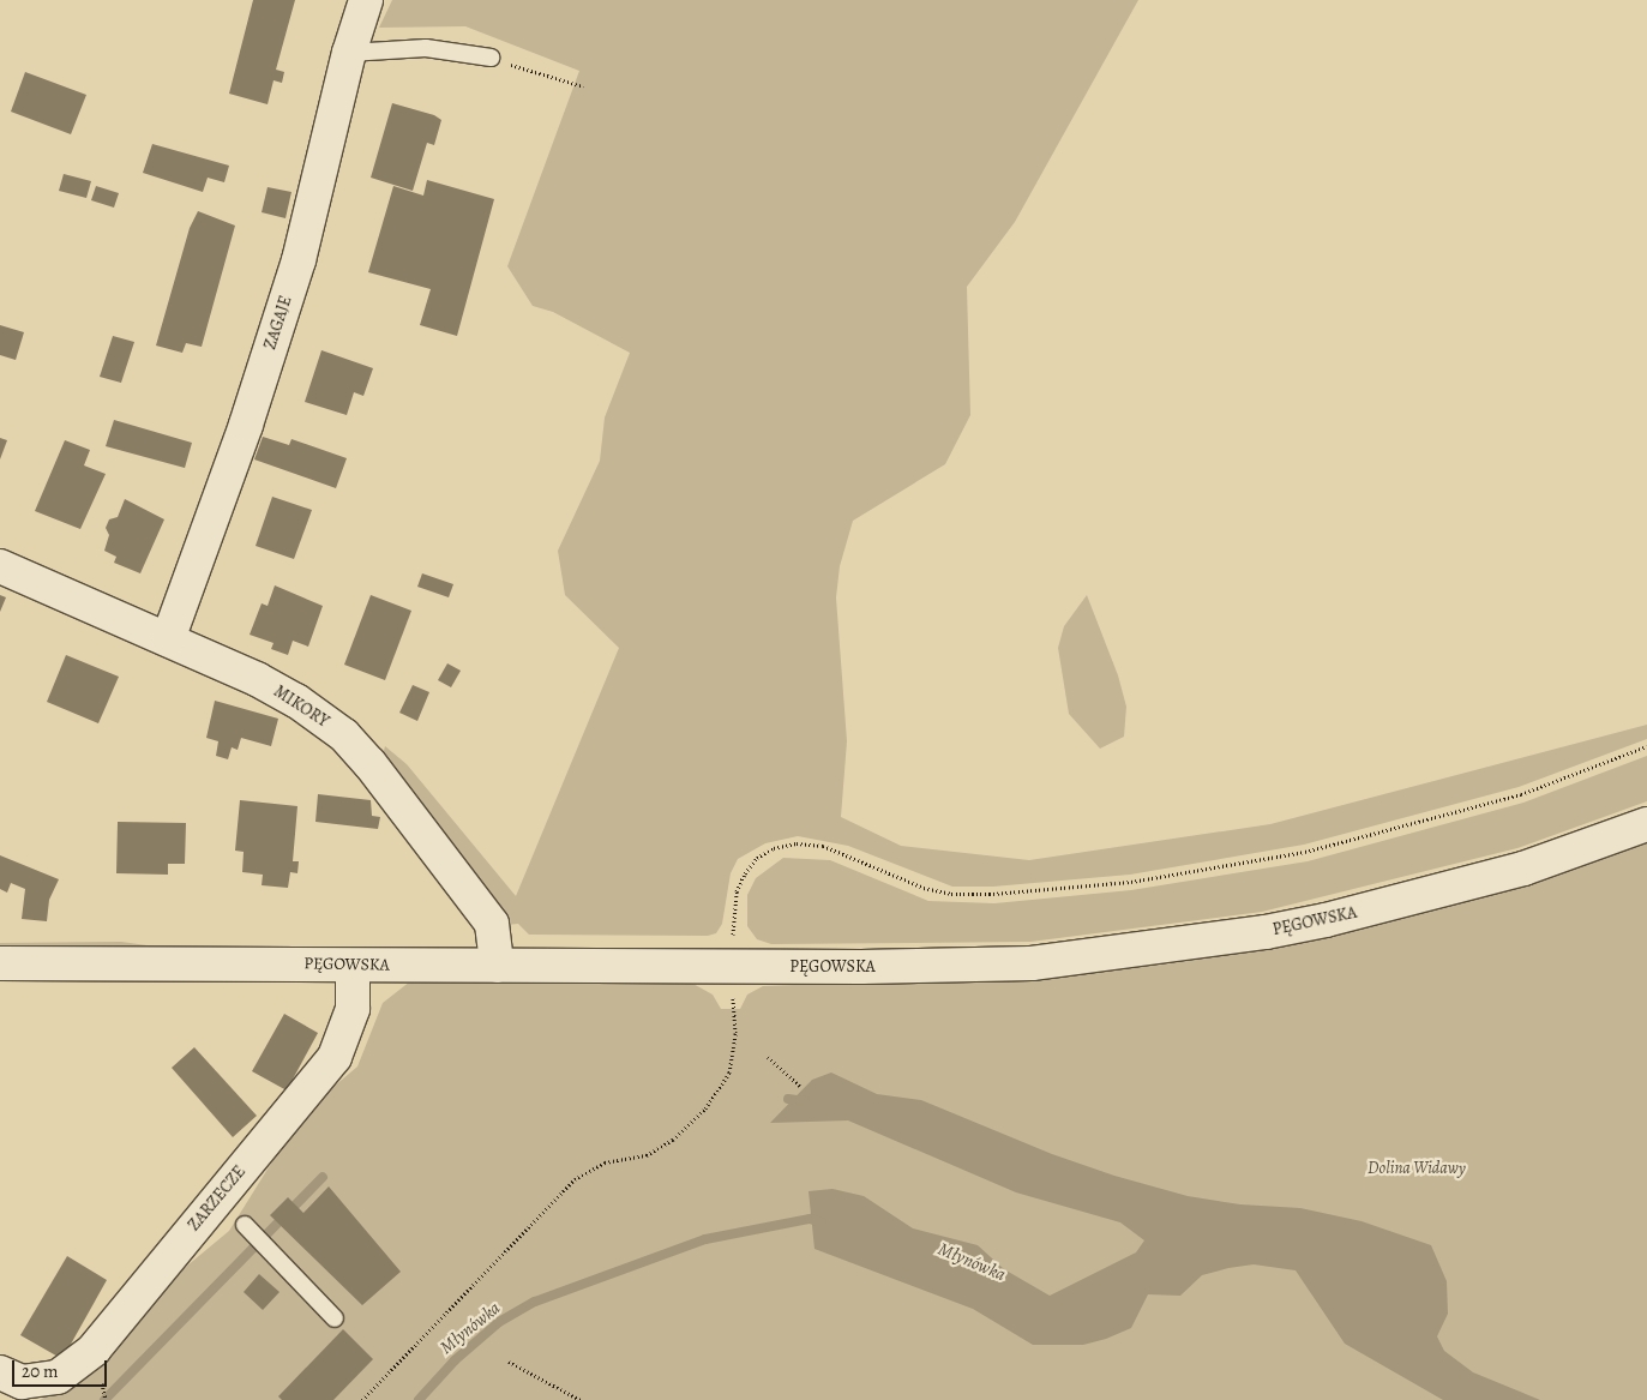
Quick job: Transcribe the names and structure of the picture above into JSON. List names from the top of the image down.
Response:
{
  "streets": {
    "street": [
      "ZAGAJE",
      "MIKORY",
      "PĘGOWSKA",
      "ZARZECZE"
    ]
  },
  "crossings": [
    ["ZAGAJE", "MIKORY"],
    ["MIKORY", "PĘGOWSKA"],
    ["PĘGOWSKA", "ZARZECZE"]
  ],
  "water": ["Młynówka"],
  "parks": ["Dolina Widawy"],
  "scale_bar": "20 m"
}
